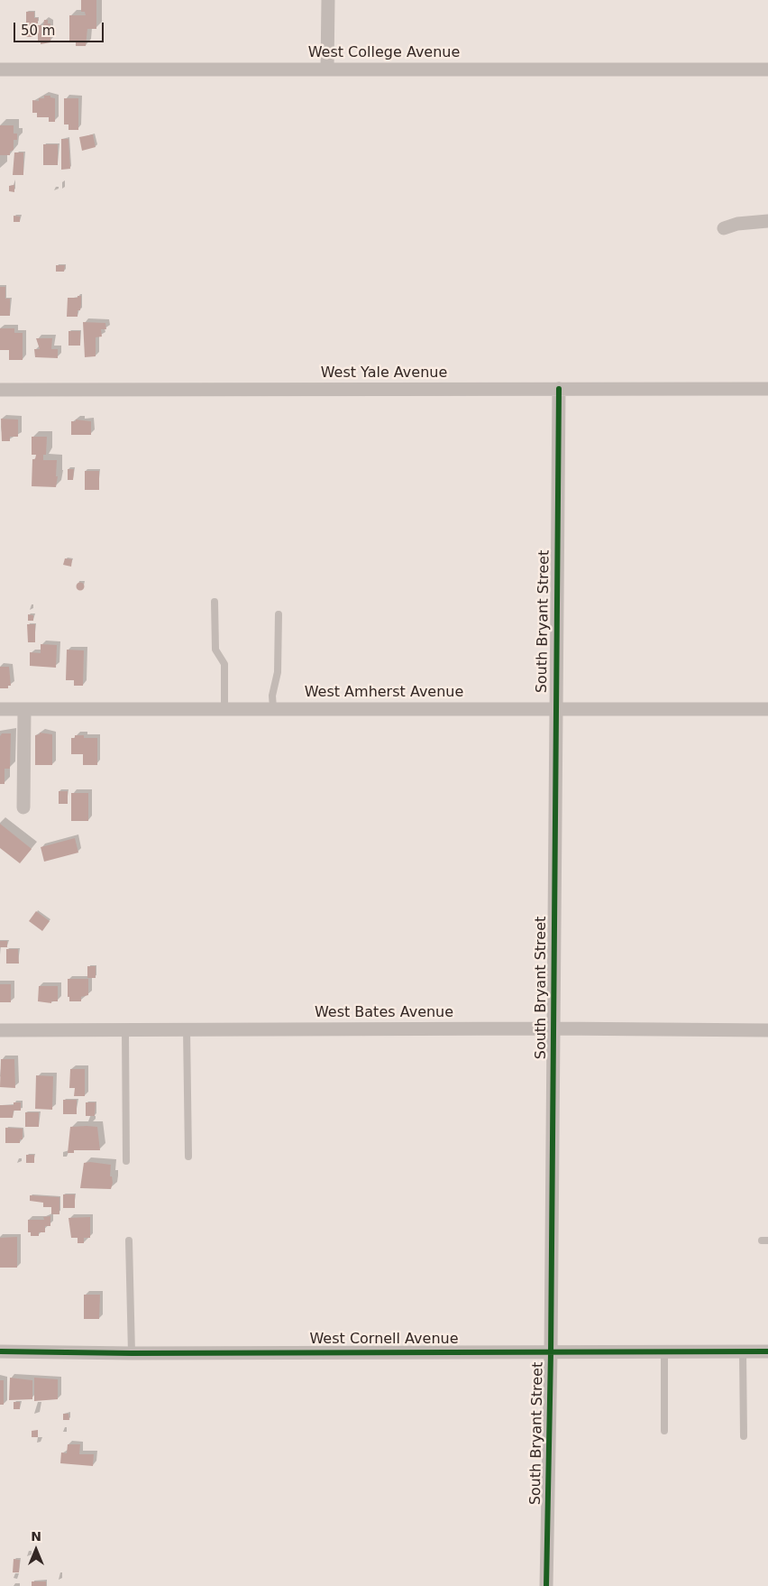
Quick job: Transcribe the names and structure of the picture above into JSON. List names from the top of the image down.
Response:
{
  "streets": {
    "street": [
      "West College Avenue",
      "West Yale Avenue",
      "South Bryant Street",
      "West Amherst Avenue",
      "West Bates Avenue",
      "West Cornell Avenue"
    ]
  },
  "crossings": [
    ["West Yale Avenue", "South Bryant Street"],
    ["South Bryant Street", "West Amherst Avenue"],
    ["South Bryant Street", "West Bates Avenue"],
    ["South Bryant Street", "West Cornell Avenue"]
  ],
  "scale_bar": "50 m",
  "north": "top"
}
